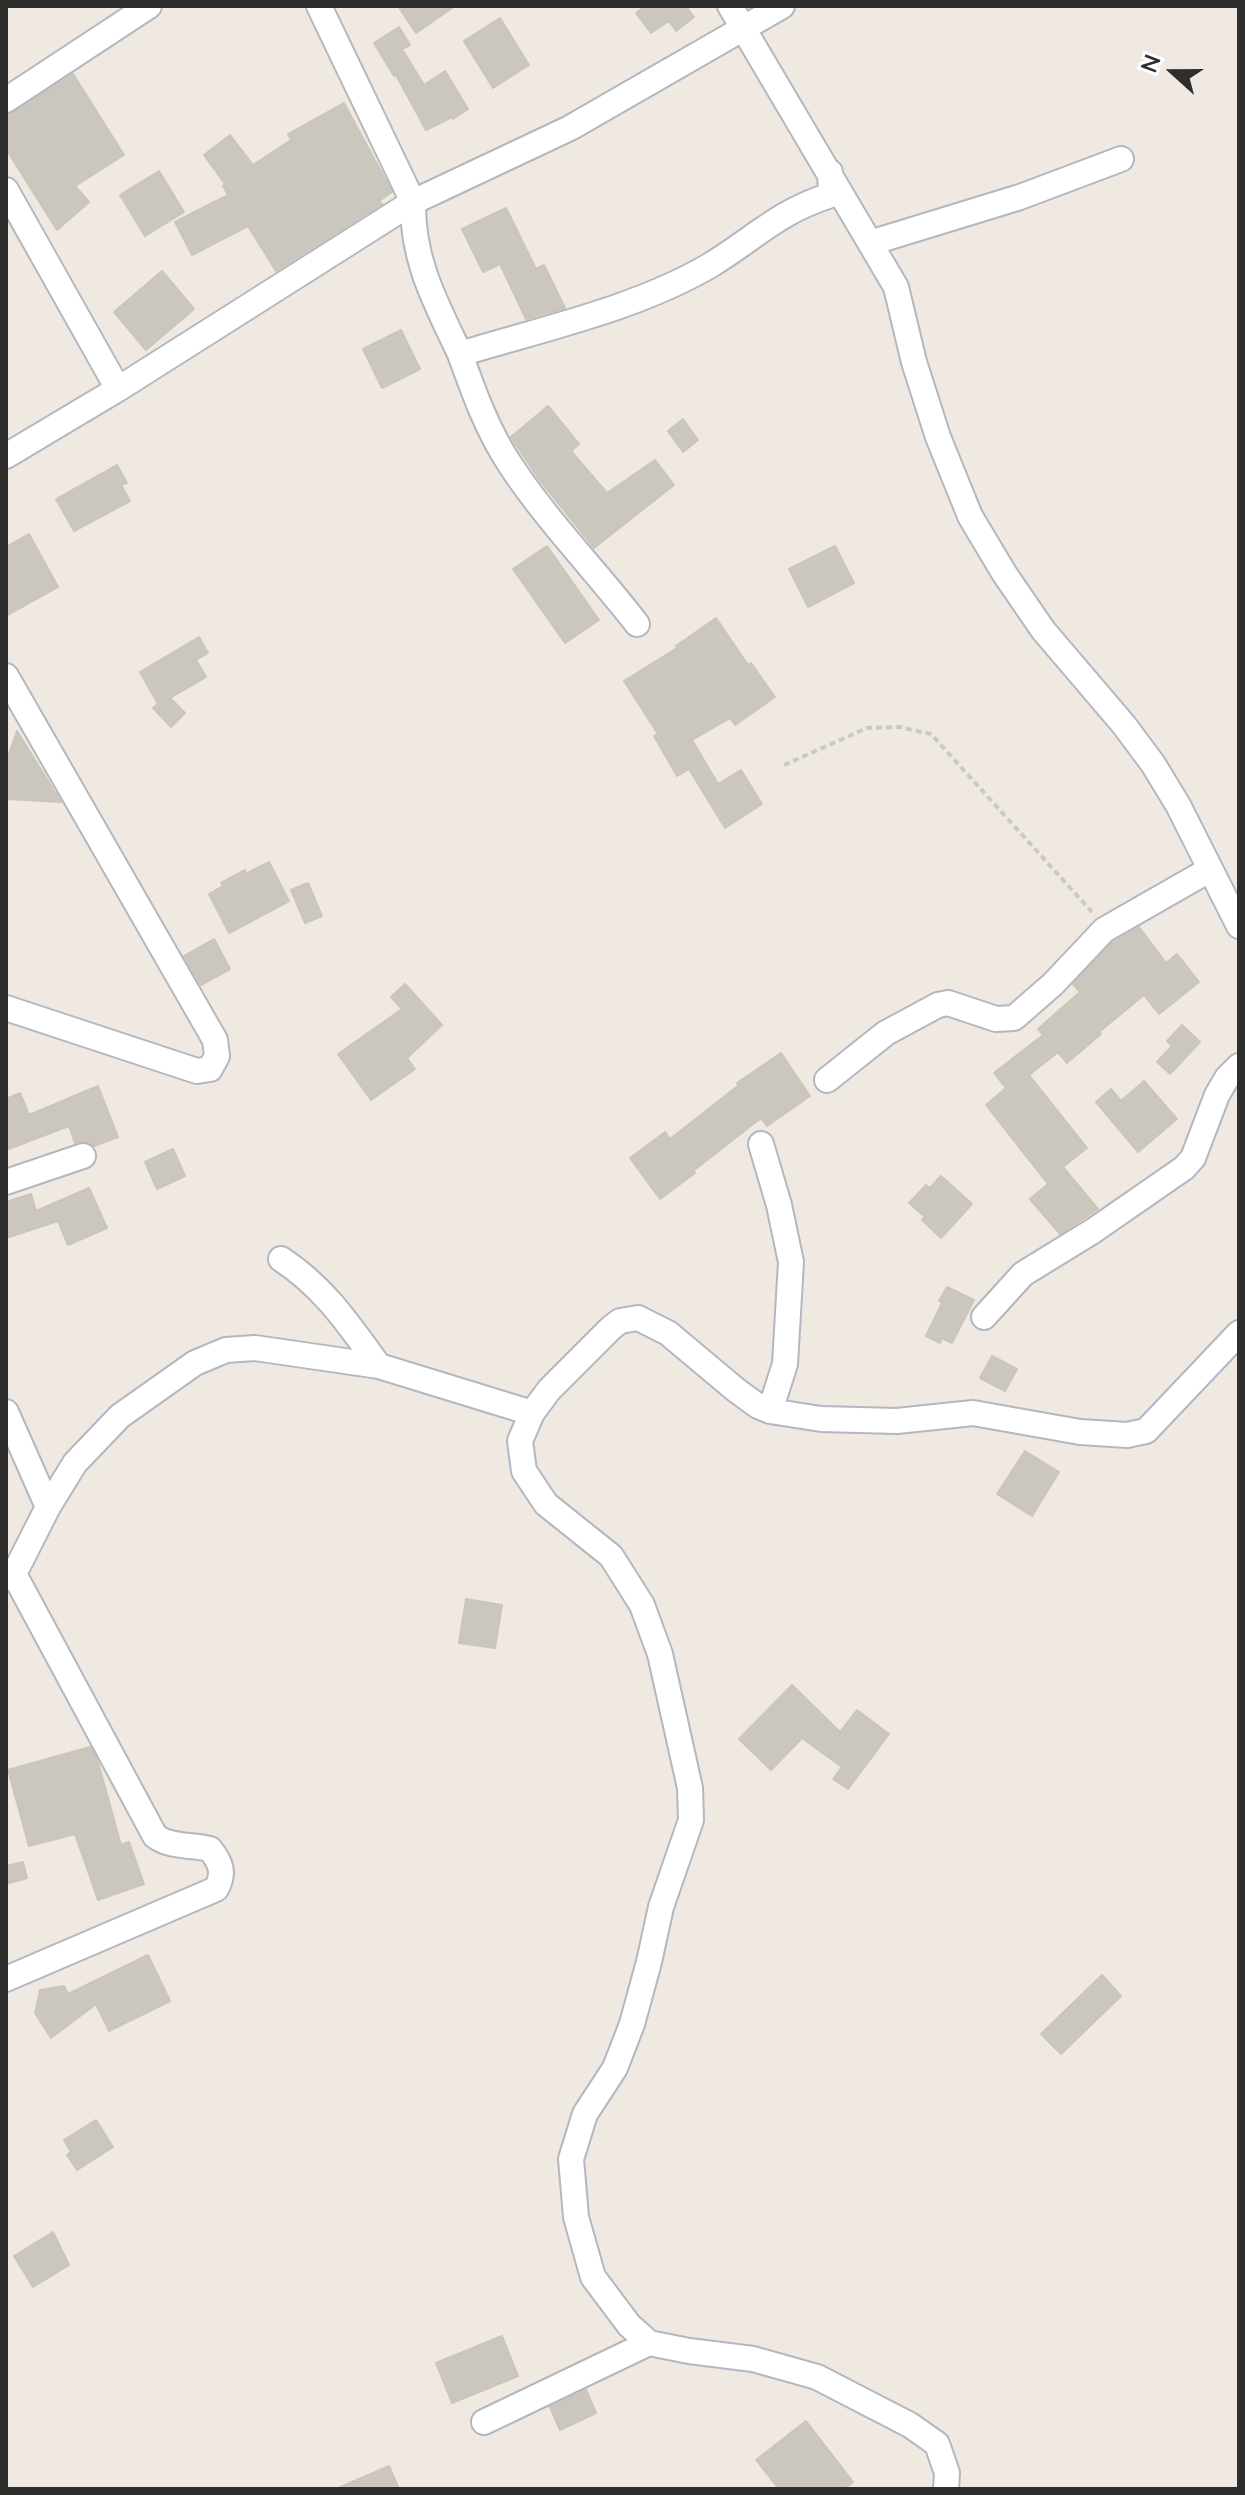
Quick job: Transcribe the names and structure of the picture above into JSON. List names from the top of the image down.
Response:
{
  "north": "left"
}
